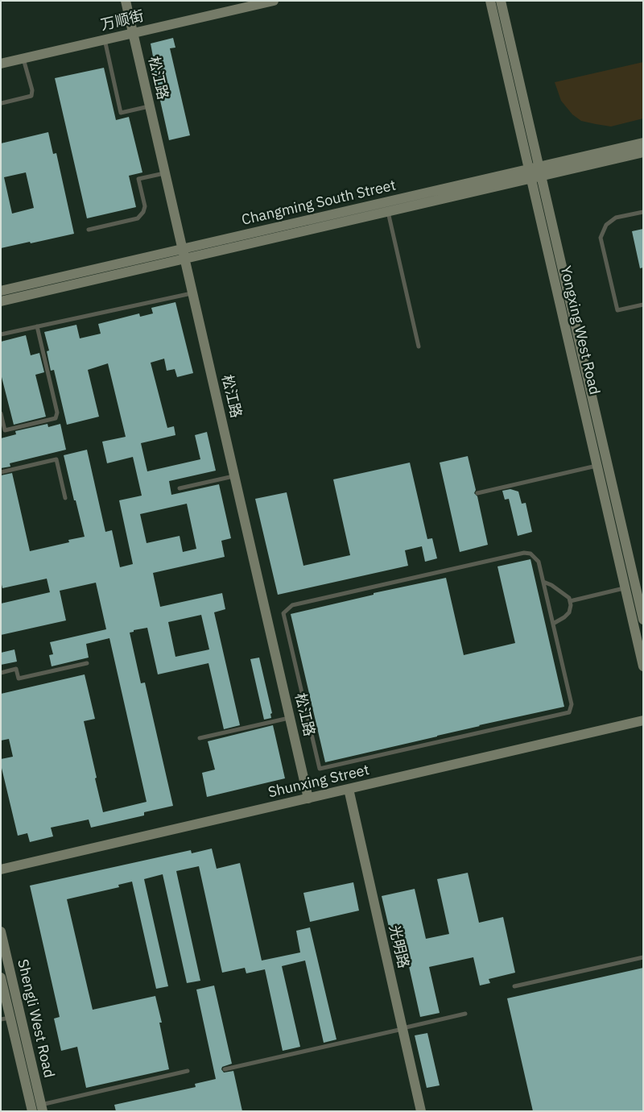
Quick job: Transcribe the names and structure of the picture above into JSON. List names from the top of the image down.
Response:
{
  "streets": {
    "main road": [
      "万顺街",
      "松江路",
      "Changming South Street",
      "Yongxing West Road",
      "Shunxing Street",
      "光明路",
      "Shengli West Road"
    ]
  },
  "crossings": [
    ["万顺街", "松江路"],
    ["松江路", "Changming South Street"],
    ["松江路", "Shunxing Street"],
    ["Changming South Street", "Yongxing West Road"],
    ["Shunxing Street", "光明路"]
  ]
}
